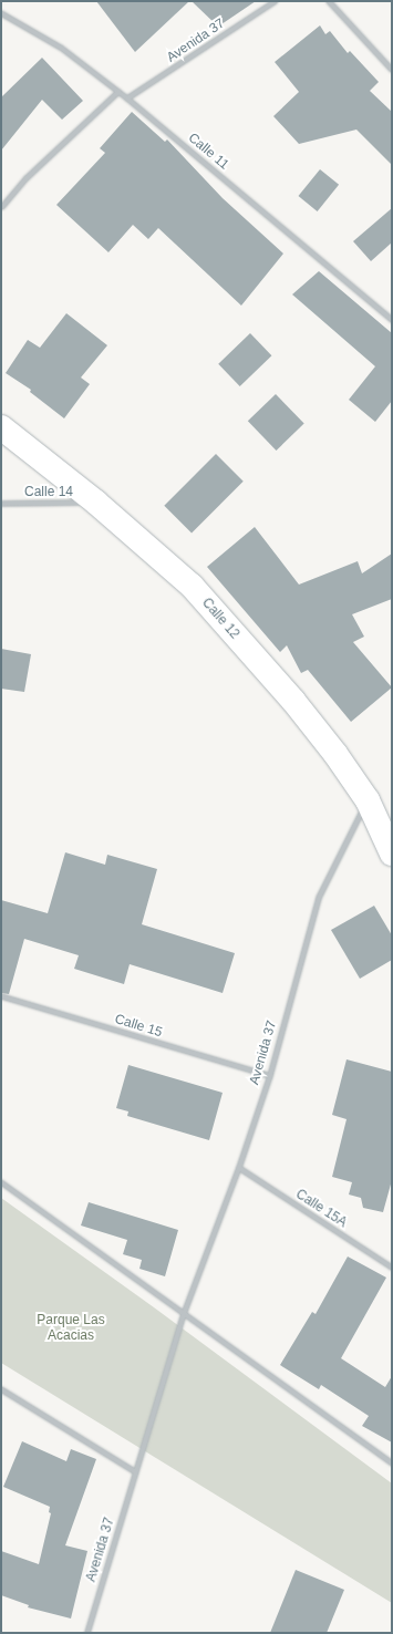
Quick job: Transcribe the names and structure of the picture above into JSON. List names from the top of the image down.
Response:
{
  "streets": {
    "main road": ["Calle 12"],
    "street": [
      "Avenida 37",
      "Calle 11",
      "Calle 14",
      "Calle 15",
      "Calle 15A"
    ]
  },
  "crossings": [
    ["Avenida 37", "Calle 11"],
    ["Avenida 37", "Calle 12"],
    ["Avenida 37", "Calle 15"],
    ["Avenida 37", "Calle 15A"],
    ["Calle 14", "Calle 12"]
  ],
  "parks": ["Parque Las Acacias"]
}
